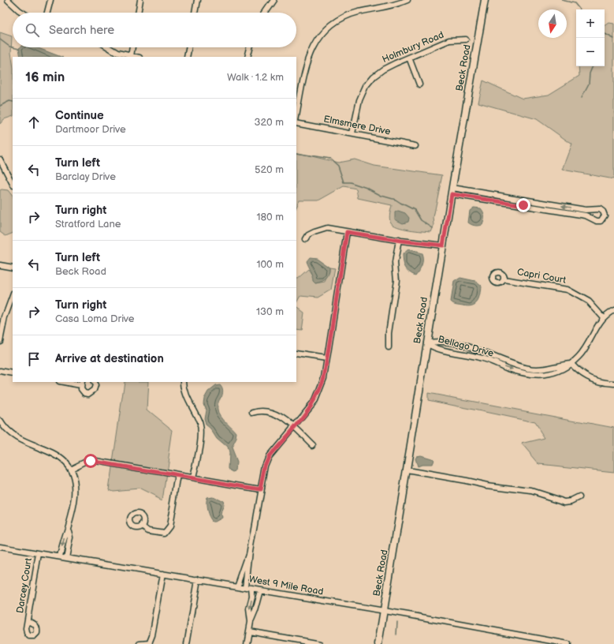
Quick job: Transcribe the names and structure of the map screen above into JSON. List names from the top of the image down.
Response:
{
  "streets": {
    "main road": ["Beck Road"],
    "street": [
      "Holmbury Road",
      "Elmsmere Drive",
      "Capri Court",
      "Bellago Drive",
      "Darcey Court",
      "West 9 Mile Road"
    ]
  },
  "crossings": [
    ["Holmbury Road", "Elmsmere Drive"],
    ["Beck Road", "Bellago Drive"],
    ["Beck Road", "West 9 Mile Road"],
    ["Capri Court", "Bellago Drive"],
    ["Darcey Court", "West 9 Mile Road"]
  ],
  "north": "bottom",
  "page": {
    "map_buttons": ["+", "−"],
    "search": "Search here",
    "heading": ["16 min", "Walk · 1.2 km"],
    "list": [
      ["Continue", "Dartmoor Drive", "320 m"],
      ["Turn left", "Barclay Drive", "520 m"],
      ["Turn right", "Stratford Lane", "180 m"],
      ["Turn left", "Beck Road", "100 m"],
      ["Turn right", "Casa Loma Drive", "130 m"],
      "Arrive at destination"
    ]
  }
}
